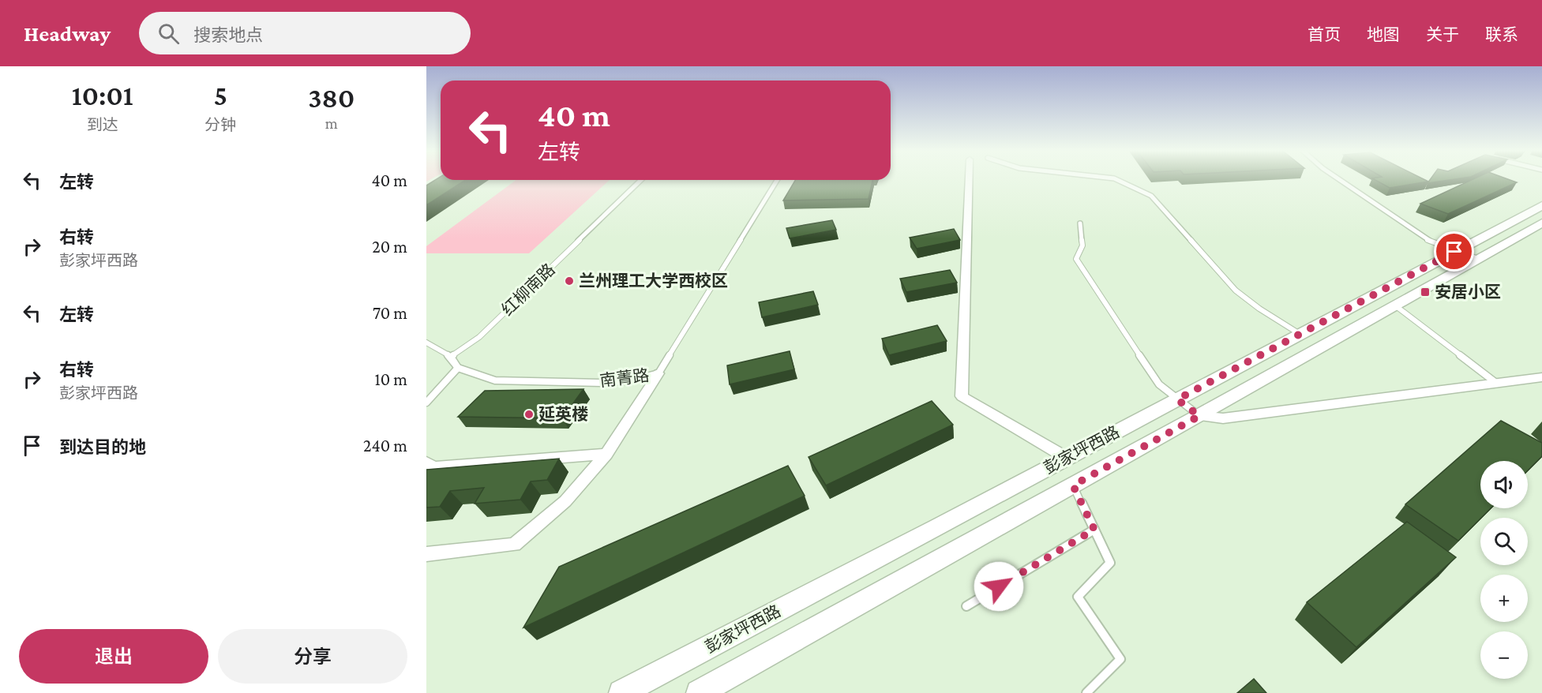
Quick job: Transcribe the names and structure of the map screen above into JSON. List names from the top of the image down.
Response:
{
  "streets": {
    "main road": ["彭家坪西路"],
    "lane": ["红柳南路", "南菁路"]
  },
  "places": {
    "other": ["兰州理工大学西校区", "延英楼"],
    "transit": ["安居小区"]
  },
  "page": {
    "header": "Headway",
    "search": "搜索地点",
    "nav": [
      "首页",
      "地图",
      "关于",
      "联系"
    ],
    "eta": [
      "10:01",
      "到达",
      "5",
      "分钟",
      "380",
      "m"
    ],
    "turn": ["40 m", "左转"],
    "list": [
      {
        "name": "左转",
        "value": "40 m"
      },
      {
        "name": "右转",
        "note": "彭家坪西路",
        "value": "20 m"
      },
      {
        "name": "左转",
        "value": "70 m"
      },
      {
        "name": "右转",
        "note": "彭家坪西路",
        "value": "10 m"
      },
      {
        "name": "到达目的地",
        "value": "240 m"
      }
    ],
    "map_buttons": ["+", "−"],
    "buttons": ["退出", "分享"]
  }
}
